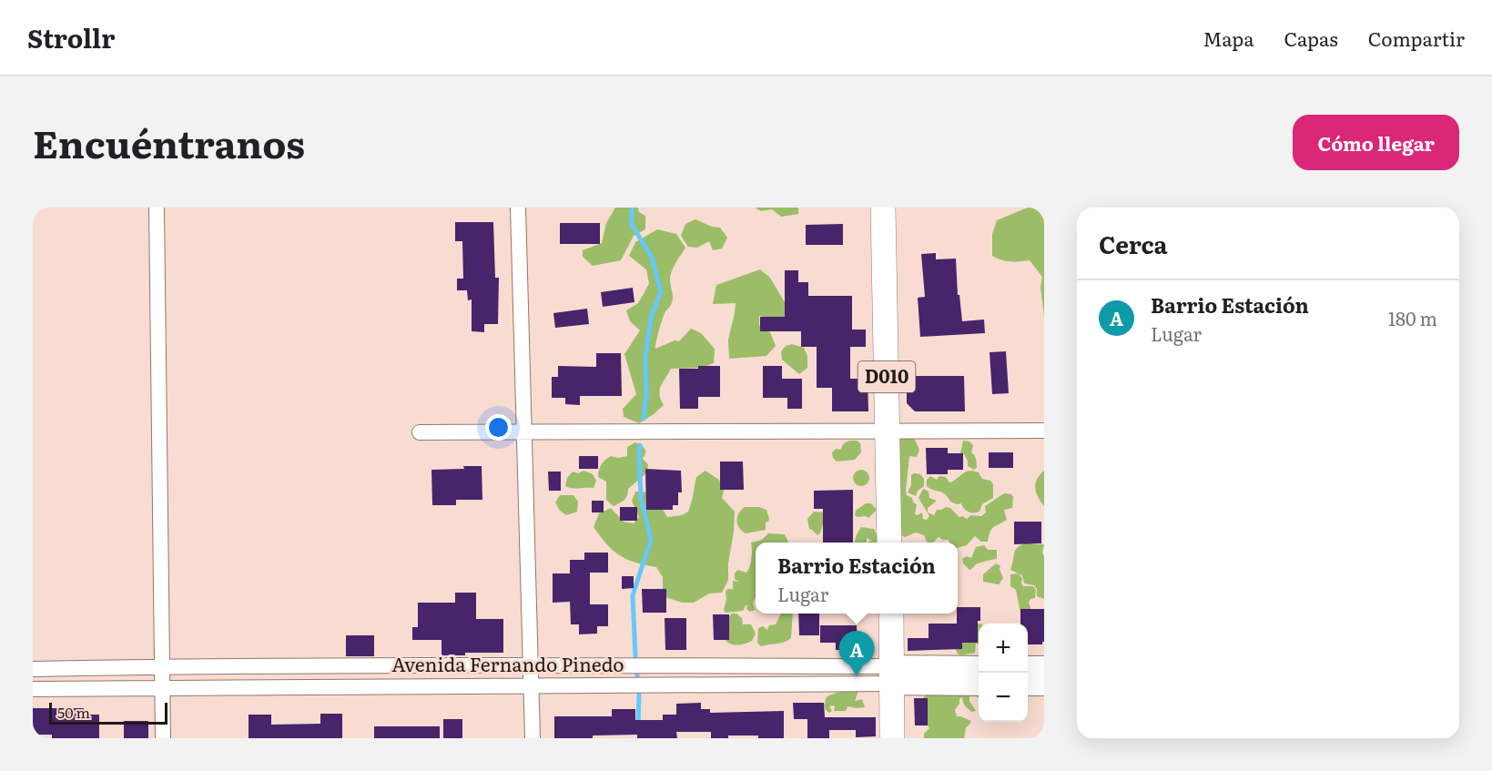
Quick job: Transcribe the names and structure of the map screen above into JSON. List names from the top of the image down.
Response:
{
  "streets": {
    "main road": ["D010"],
    "street": ["Avenida Fernando Pinedo"]
  },
  "scale_bar": "50 m",
  "page": {
    "header": "Strollr",
    "nav": ["Mapa", "Capas", "Compartir"],
    "title": "Encuéntranos",
    "buttons": "Cómo llegar",
    "heading": "Cerca",
    "list": [
      {
        "mark": "A",
        "name": "Barrio Estación",
        "note": "Lugar",
        "value": "180 m"
      }
    ],
    "popup": ["Barrio Estación", "Lugar"],
    "map_buttons": ["+", "−"],
    "pins": "A",
    "scale": "50 m"
  }
}
